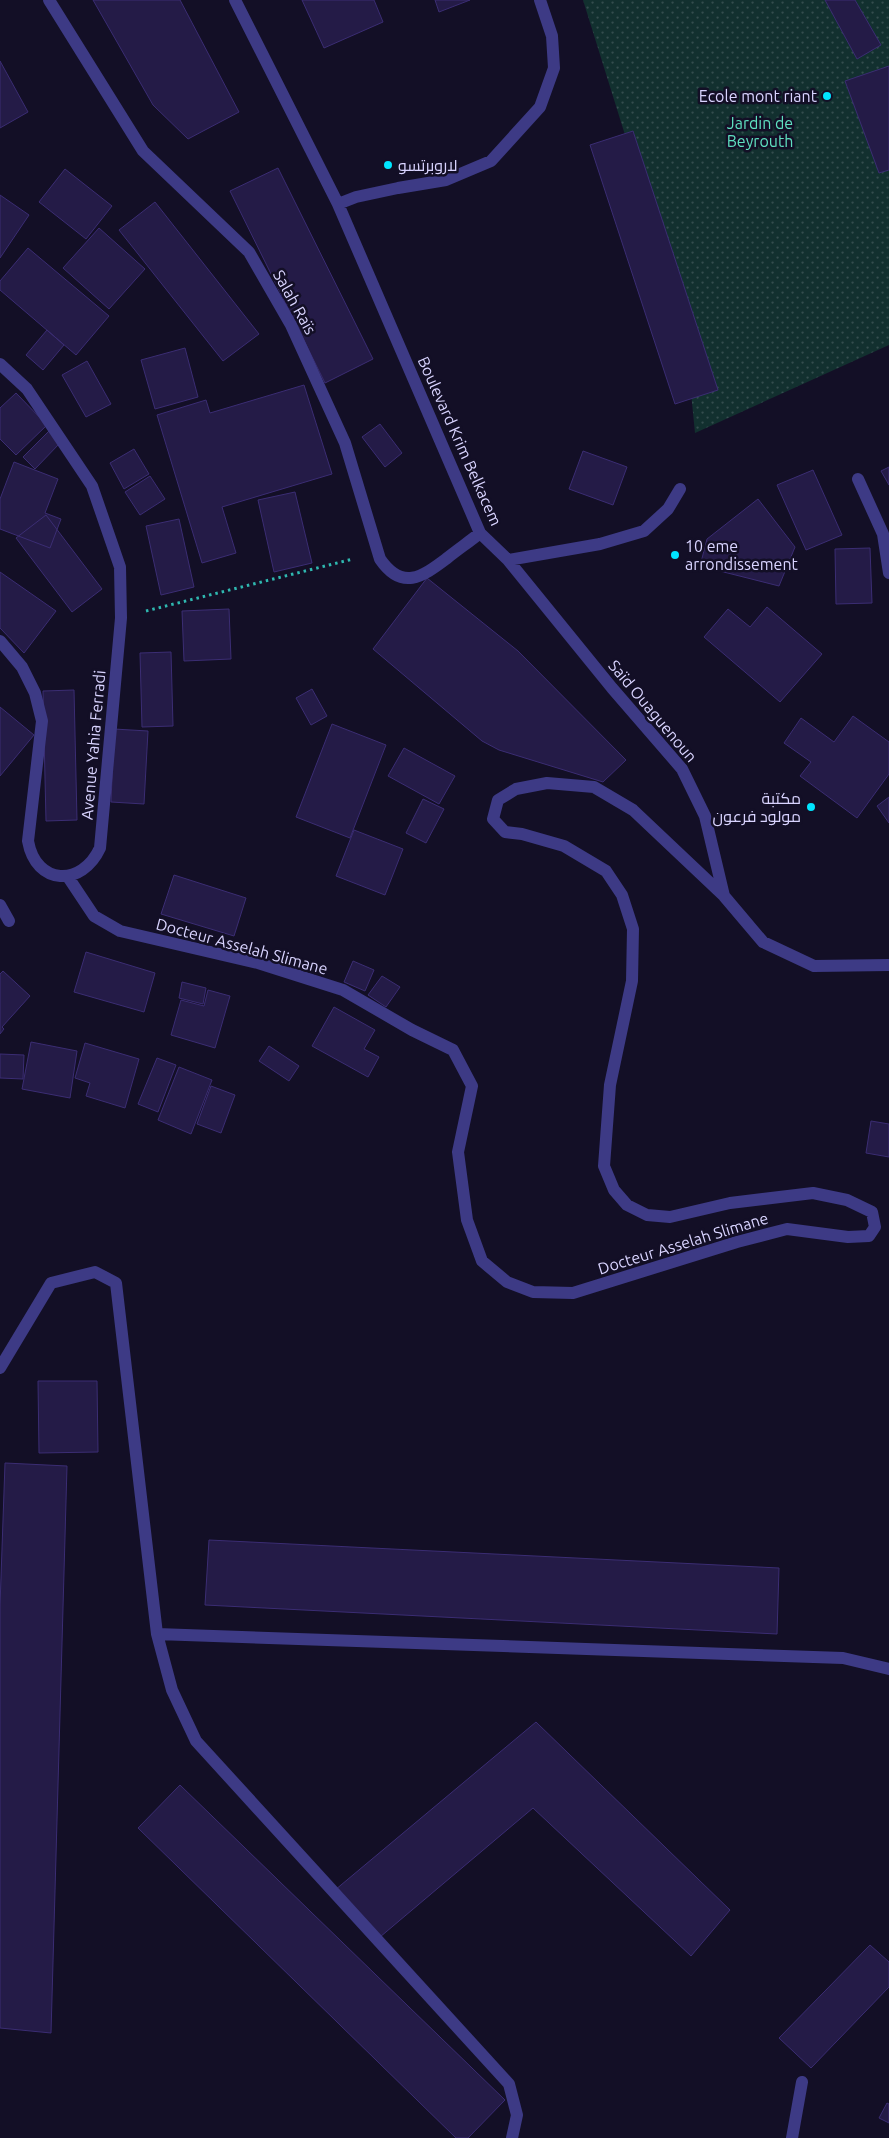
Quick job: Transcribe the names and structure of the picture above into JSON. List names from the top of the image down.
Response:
{
  "streets": {
    "street": [
      "Salah Raïs",
      "Boulevard Krim Belkacem",
      "Saïd Ouaguenoun",
      "Avenue Yahia Ferradi",
      "Docteur Asselah Slimane"
    ]
  },
  "crossings": [
    ["Salah Raïs", "Boulevard Krim Belkacem"],
    ["Boulevard Krim Belkacem", "Saïd Ouaguenoun"],
    ["Saïd Ouaguenoun", "Docteur Asselah Slimane"],
    ["Avenue Yahia Ferradi", "Docteur Asselah Slimane"]
  ],
  "parks": ["Jardin de Beyrouth"],
  "places": [
    "Ecole mont riant",
    "لاروبرتسو",
    "10 eme arrondissement",
    "مكتبة مولود فرعون"
  ]
}
